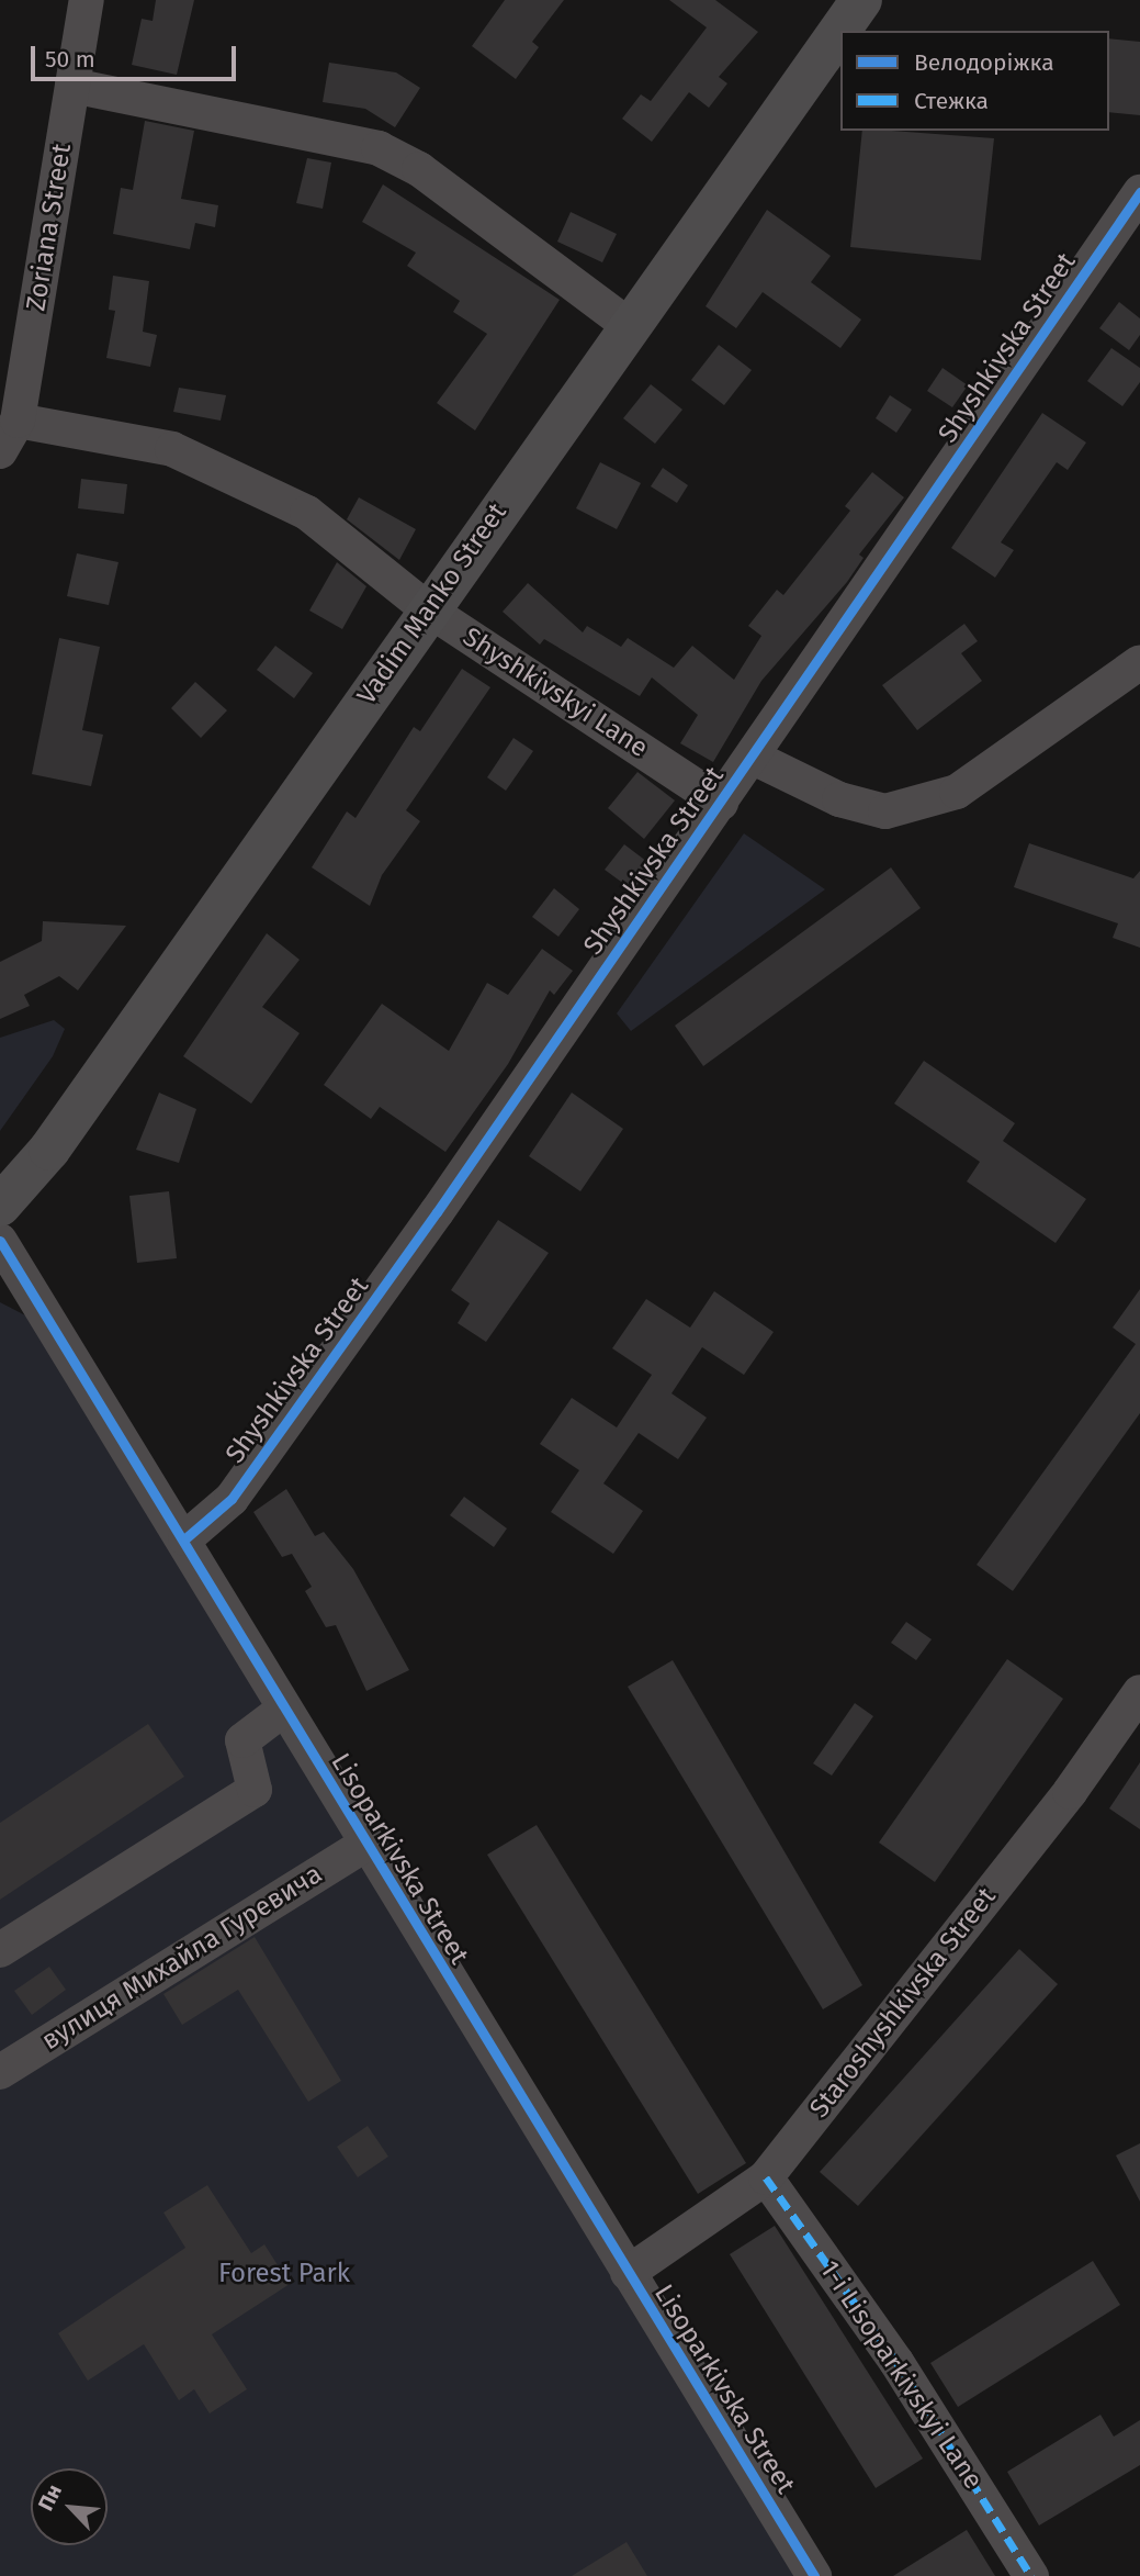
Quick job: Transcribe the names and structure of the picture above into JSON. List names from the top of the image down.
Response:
{
  "streets": {
    "main road": ["Vadim Manko Street"],
    "street": [
      "Zoriana Street",
      "Shyshkivska Street",
      "Shyshkivskyi Lane",
      "Lisoparkivska Street",
      "вулиця Михайла Гуревича",
      "Staroshyshkivska Street",
      "1-i Lisoparkivskyi Lane"
    ]
  },
  "crossings": [
    ["Zoriana Street", "Shyshkivskyi Lane"],
    ["Shyshkivska Street", "Shyshkivskyi Lane"],
    ["Shyshkivska Street", "Lisoparkivska Street"],
    ["Vadim Manko Street", "Shyshkivskyi Lane"],
    ["Lisoparkivska Street", "вулиця Михайла Гуревича"],
    ["Lisoparkivska Street", "Staroshyshkivska Street"],
    ["Staroshyshkivska Street", "1-i Lisoparkivskyi Lane"]
  ],
  "parks": ["Forest Park"],
  "legend": ["Велодоріжка", "Стежка"],
  "scale_bar": "50 m",
  "north": "top left"
}
